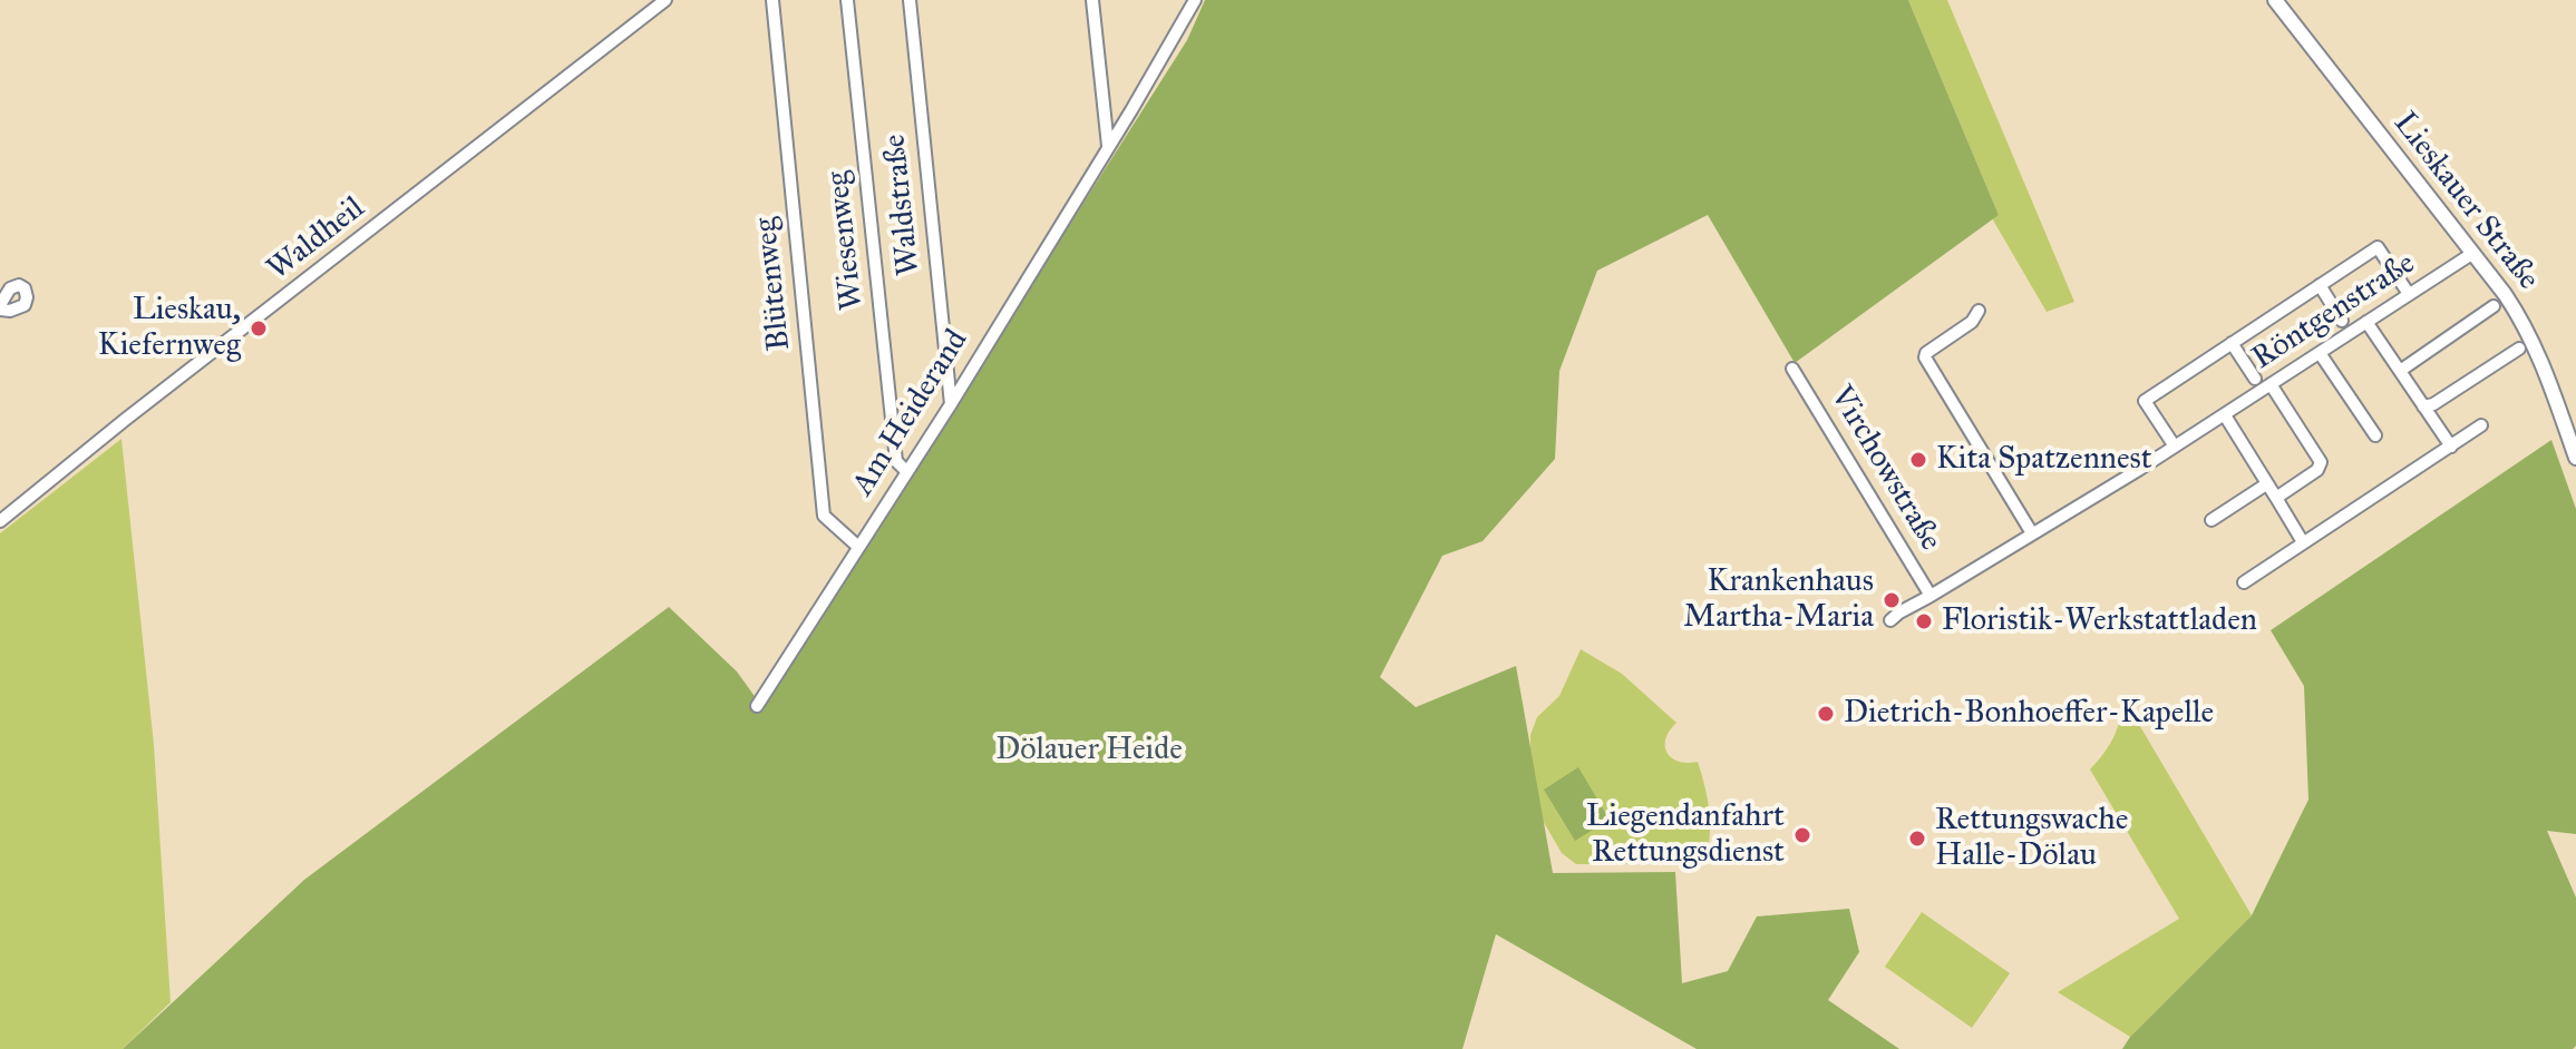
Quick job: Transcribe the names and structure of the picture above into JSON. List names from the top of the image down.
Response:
{
  "streets": {
    "street": [
      "Lieskauer Straße",
      "Waldstraße",
      "Waldheil",
      "Wiesenweg",
      "Blütenweg",
      "Röntgenstraße",
      "Am Heiderand",
      "Virchowstraße"
    ]
  },
  "crossings": [
    ["Lieskauer Straße", "Röntgenstraße"],
    ["Waldstraße", "Am Heiderand"],
    ["Wiesenweg", "Am Heiderand"],
    ["Blütenweg", "Am Heiderand"],
    ["Röntgenstraße", "Virchowstraße"]
  ],
  "parks": ["Dölauer Heide"],
  "places": [
    "Lieskau, Kiefernweg",
    "Kita Spatzennest",
    "Krankenhaus Martha-Maria",
    "Floristik-Werkstattladen",
    "Dietrich-Bonhoeffer-Kapelle",
    "Liegendanfahrt Rettungsdienst",
    "Rettungswache Halle-Dölau"
  ]
}
